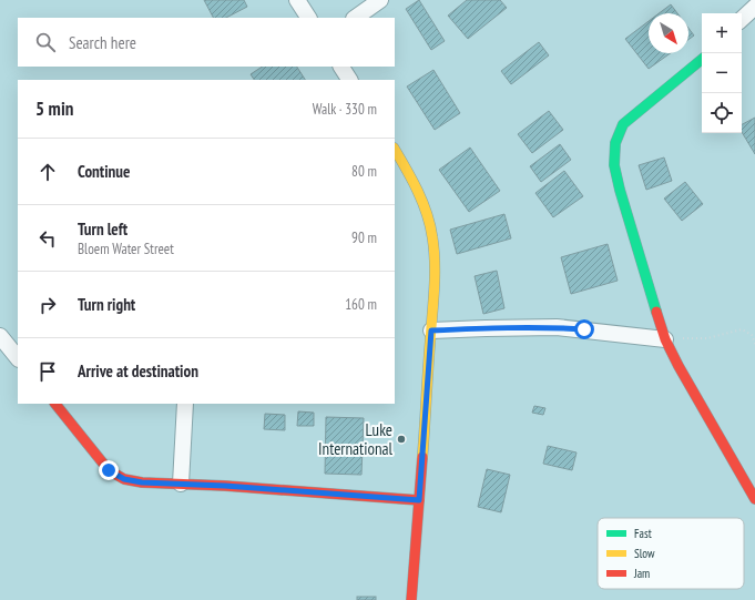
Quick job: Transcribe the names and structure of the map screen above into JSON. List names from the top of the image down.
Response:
{
  "places": ["Luke International"],
  "legend": ["Fast", "Slow", "Jam"],
  "north": "bottom right",
  "page": {
    "map_buttons": ["+", "−"],
    "search": "Search here",
    "heading": ["5 min", "Walk · 330 m"],
    "list": [
      ["Continue", "80 m"],
      ["Turn left", "Bloem Water Street", "90 m"],
      ["Turn right", "160 m"],
      "Arrive at destination"
    ]
  }
}
